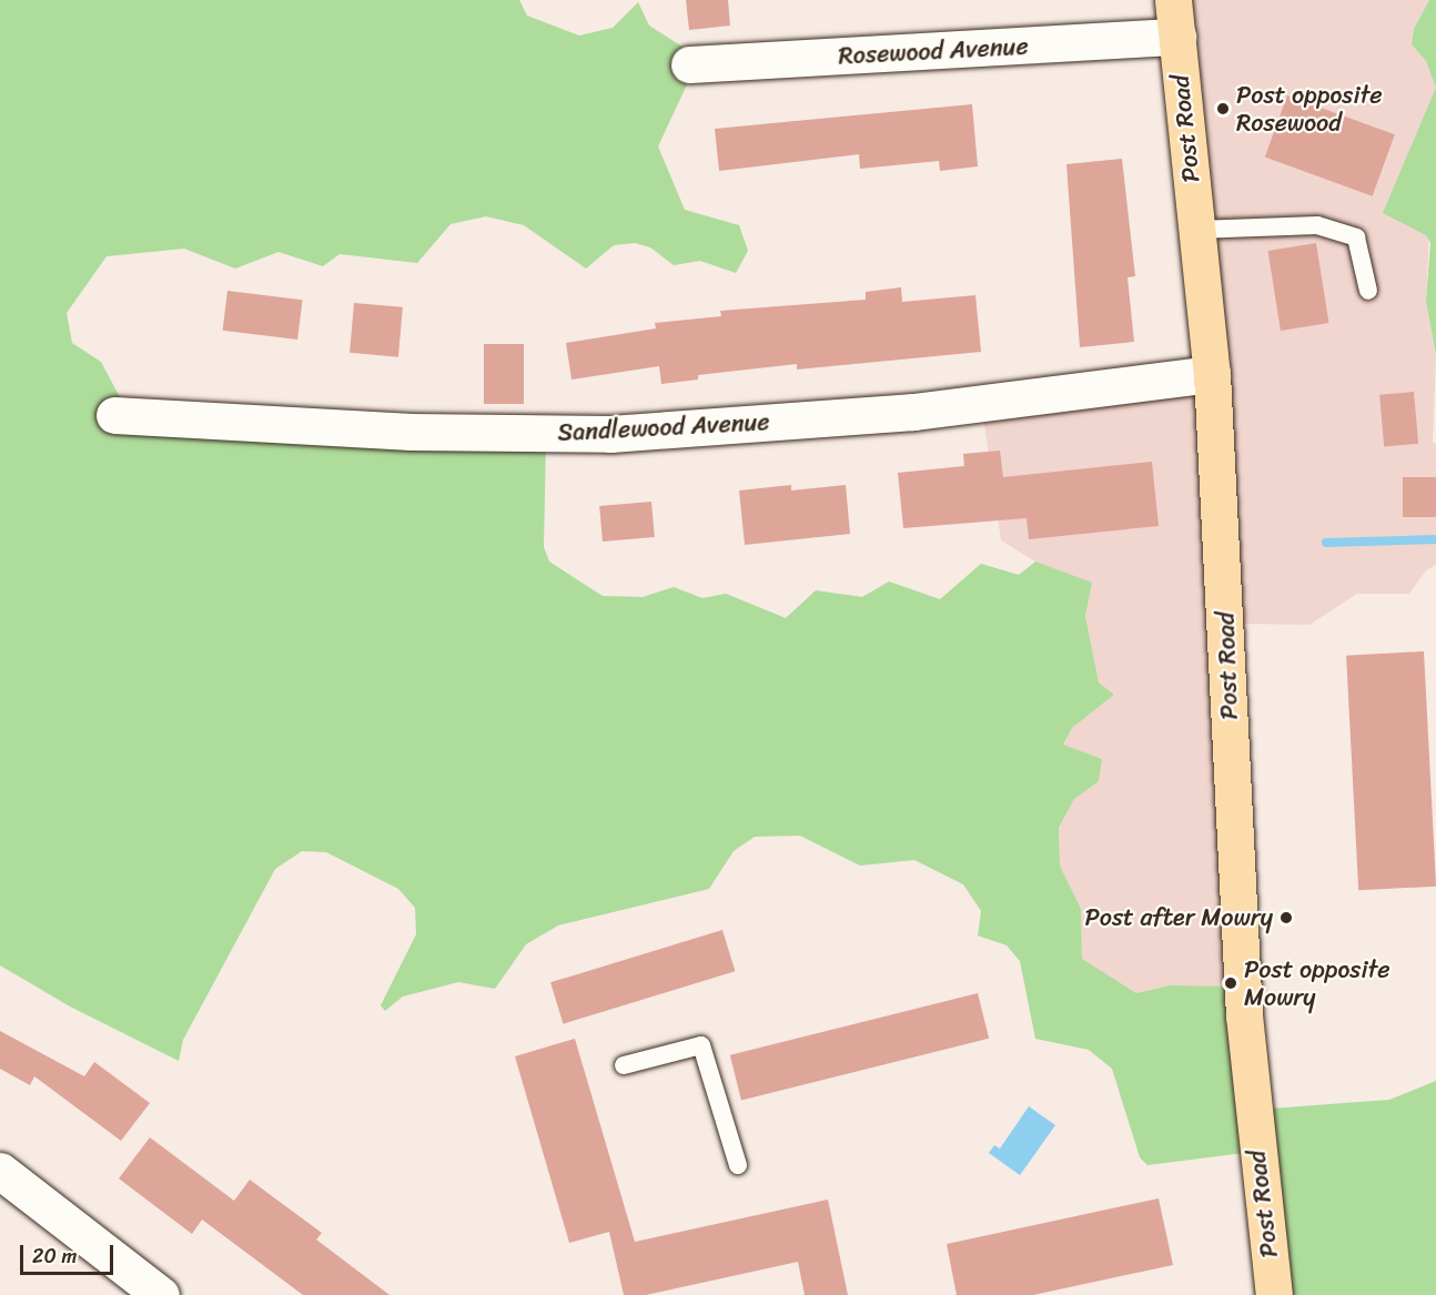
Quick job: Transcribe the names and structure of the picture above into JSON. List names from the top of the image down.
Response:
{
  "streets": {
    "main road": ["Post Road"],
    "street": ["Rosewood Avenue", "Sandlewood Avenue"]
  },
  "crossings": [
    ["Rosewood Avenue", "Post Road"],
    ["Post Road", "Sandlewood Avenue"]
  ],
  "places": ["Post opposite Rosewood", "Post after Mowry", "Post opposite Mowry"],
  "scale_bar": "20 m"
}
